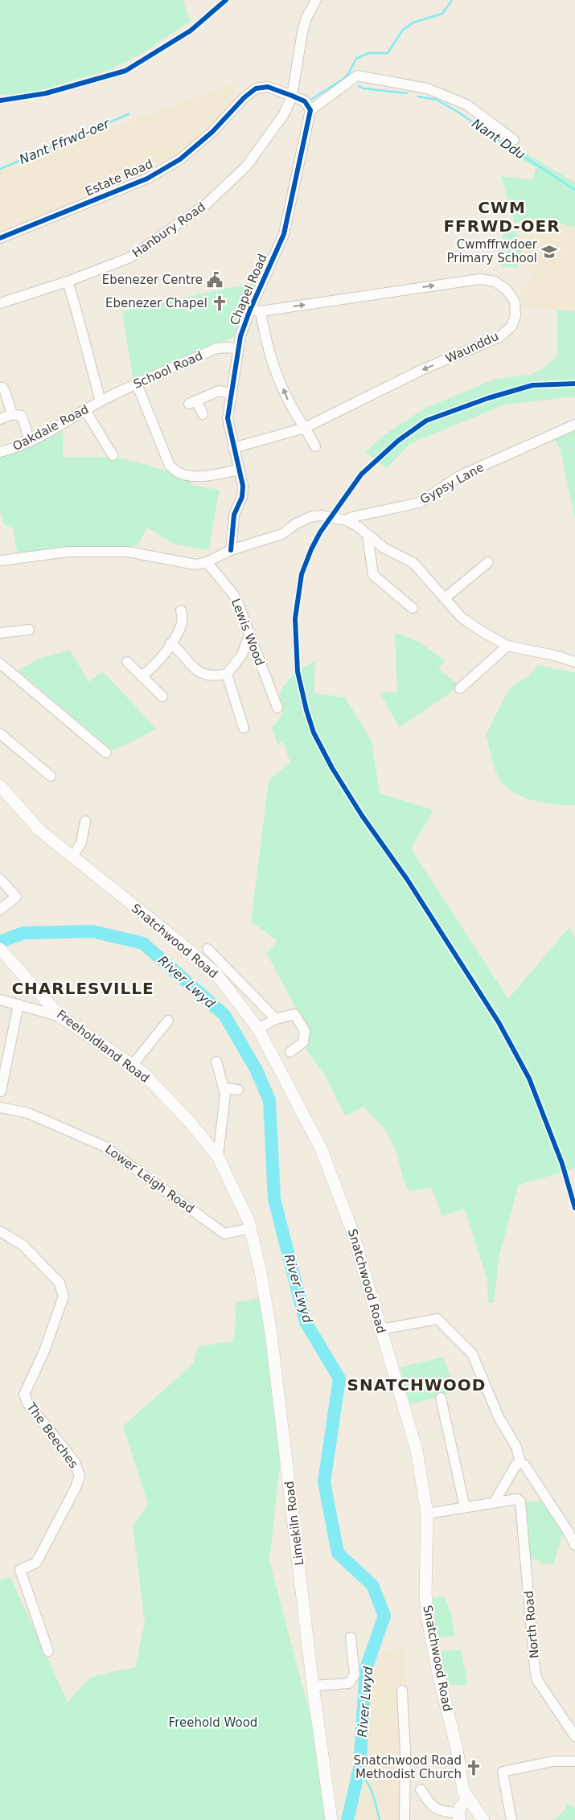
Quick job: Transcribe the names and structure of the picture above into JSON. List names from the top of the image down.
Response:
{
  "streets": {
    "main road": ["Snatchwood Road", "Freeholdland Road", "Limekiln Road"],
    "street": [
      "Estate Road",
      "Hanbury Road",
      "Chapel Road",
      "Waunddu",
      "School Road",
      "Oakdale Road",
      "Gypsy Lane",
      "Lewis Wood",
      "Lower Leigh Road",
      "The Beeches",
      "North Road"
    ]
  },
  "crossings": [
    ["Estate Road", "Hanbury Road"],
    ["Chapel Road", "Waunddu"],
    ["Chapel Road", "School Road"],
    ["School Road", "Oakdale Road"],
    ["Freeholdland Road", "Lower Leigh Road"],
    ["Freeholdland Road", "Limekiln Road"],
    ["Lower Leigh Road", "Limekiln Road"]
  ],
  "districts": ["CWM FFRWD-OER", "CHARLESVILLE", "SNATCHWOOD"],
  "water": ["Nant Ddu", "Nant Ffrwd-oer", "River Lwyd"],
  "parks": ["Freehold Wood"],
  "places": {
    "school or university": ["Cwmffrwdoer Primary School"],
    "public building": ["Ebenezer Centre"],
    "church": ["Ebenezer Chapel", "Snatchwood Road Methodist Church"]
  }
}
